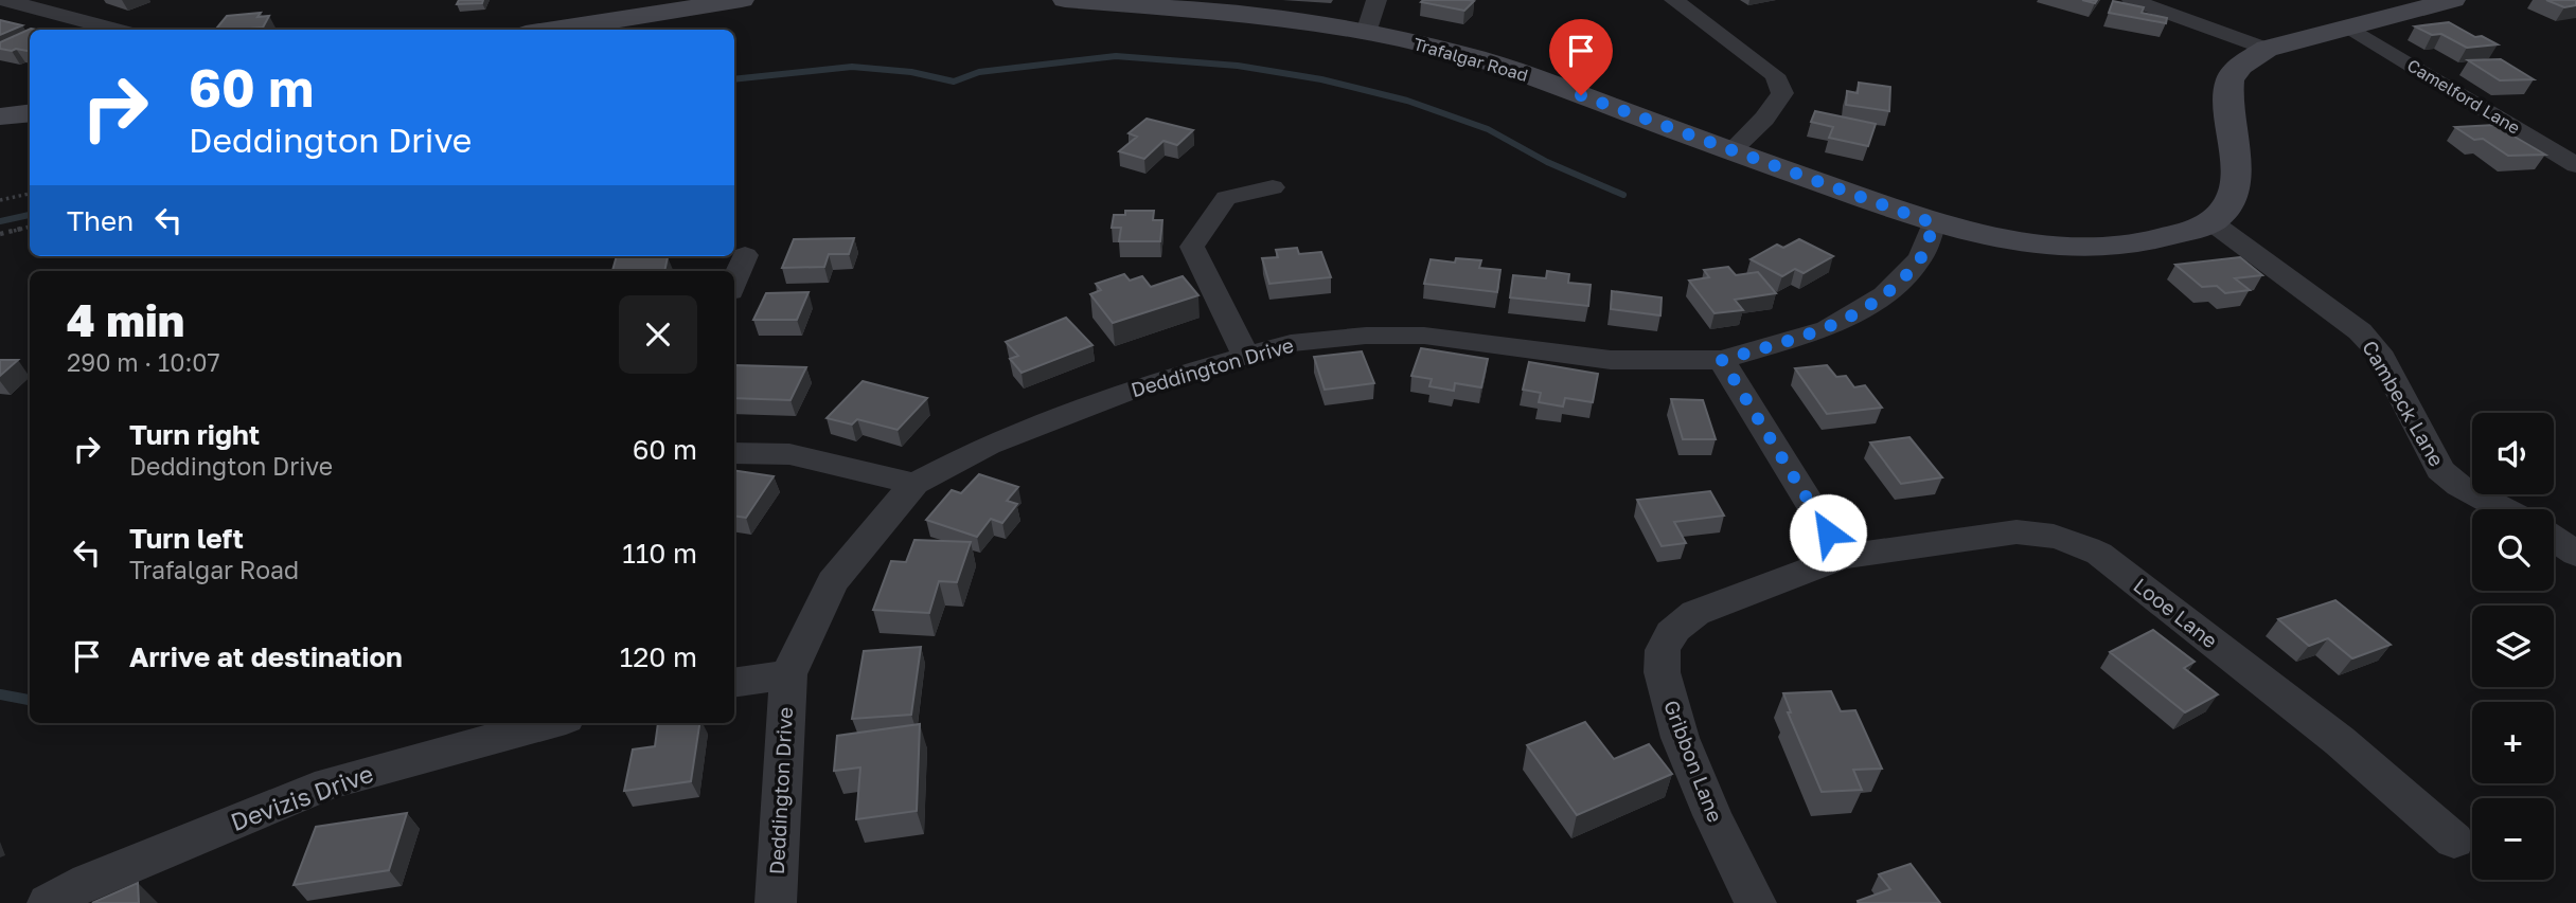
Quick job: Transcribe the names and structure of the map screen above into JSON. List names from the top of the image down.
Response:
{
  "streets": {
    "street": [
      "Trafalgar Road",
      "Camelford Lane",
      "Deddington Drive",
      "Cambeck Lane",
      "Looe Lane",
      "Gribbon Lane",
      "Devizis Drive"
    ]
  },
  "crossings": [
    ["Trafalgar Road", "Deddington Drive"],
    ["Trafalgar Road", "Cambeck Lane"],
    ["Looe Lane", "Gribbon Lane"]
  ],
  "page": {
    "turn": ["60 m", "Deddington Drive"],
    "then": "Then",
    "heading": ["4 min", "290 m · 10:07"],
    "list": [
      {
        "name": "Turn right",
        "note": "Deddington Drive",
        "value": "60 m"
      },
      {
        "name": "Turn left",
        "note": "Trafalgar Road",
        "value": "110 m"
      },
      {
        "name": "Arrive at destination",
        "value": "120 m"
      }
    ],
    "map_buttons": ["+", "−"]
  }
}
